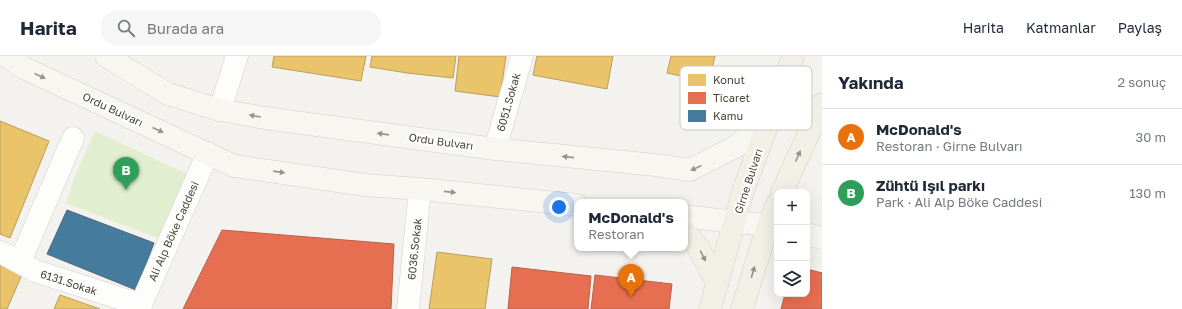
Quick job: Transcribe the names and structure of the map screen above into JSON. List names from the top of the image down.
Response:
{
  "streets": {
    "main road": ["Ordu Bulvarı", "Girne Bulvarı"],
    "street": [
      "6051.Sokak",
      "Ali Alp Böke Caddesi",
      "6036.Sokak",
      "6131.Sokak"
    ]
  },
  "crossings": [
    ["6051.Sokak", "Ordu Bulvarı"],
    ["Ordu Bulvarı", "Ali Alp Böke Caddesi"],
    ["Ordu Bulvarı", "6036.Sokak"],
    ["Ali Alp Böke Caddesi", "6131.Sokak"]
  ],
  "legend": ["Konut", "Ticaret", "Kamu"],
  "page": {
    "header": "Harita",
    "search": "Burada ara",
    "nav": ["Harita", "Katmanlar", "Paylaş"],
    "heading": ["Yakında", "2 sonuç"],
    "list": [
      {
        "mark": "A",
        "name": "McDonald's",
        "note": "Restoran · Girne Bulvarı",
        "value": "30 m"
      },
      {
        "mark": "B",
        "name": "Zühtü Işıl parkı",
        "note": "Park · Ali Alp Böke Caddesi",
        "value": "130 m"
      }
    ],
    "pins": ["B", "A"],
    "map_buttons": ["+", "−"],
    "popup": ["McDonald's", "Restoran"]
  }
}
